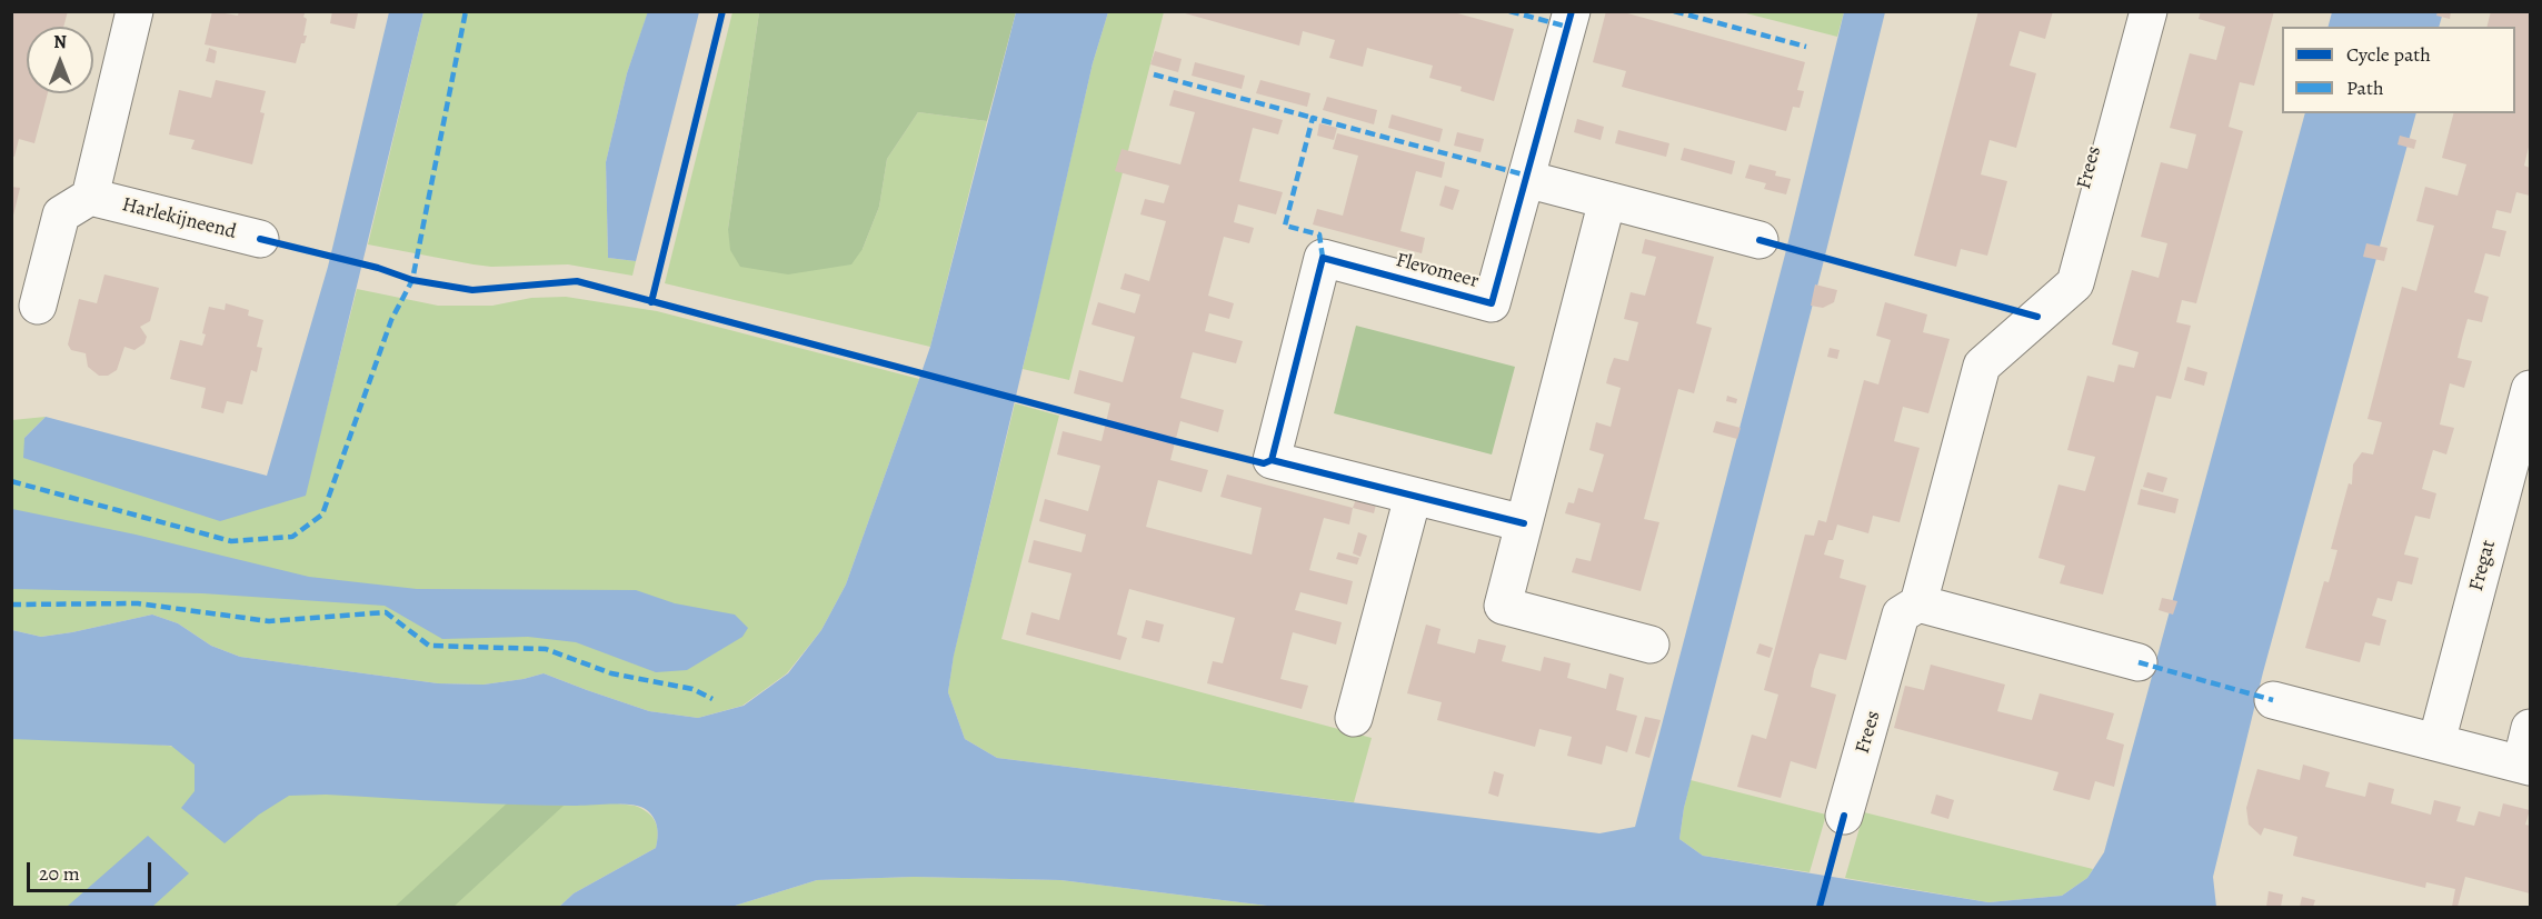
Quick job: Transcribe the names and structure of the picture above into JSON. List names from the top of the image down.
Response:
{
  "streets": {
    "street": [
      "Frees",
      "Harlekijneend",
      "Flevomeer",
      "Fregat"
    ]
  },
  "legend": ["Cycle path", "Path"],
  "scale_bar": "20 m",
  "north": "top"
}
